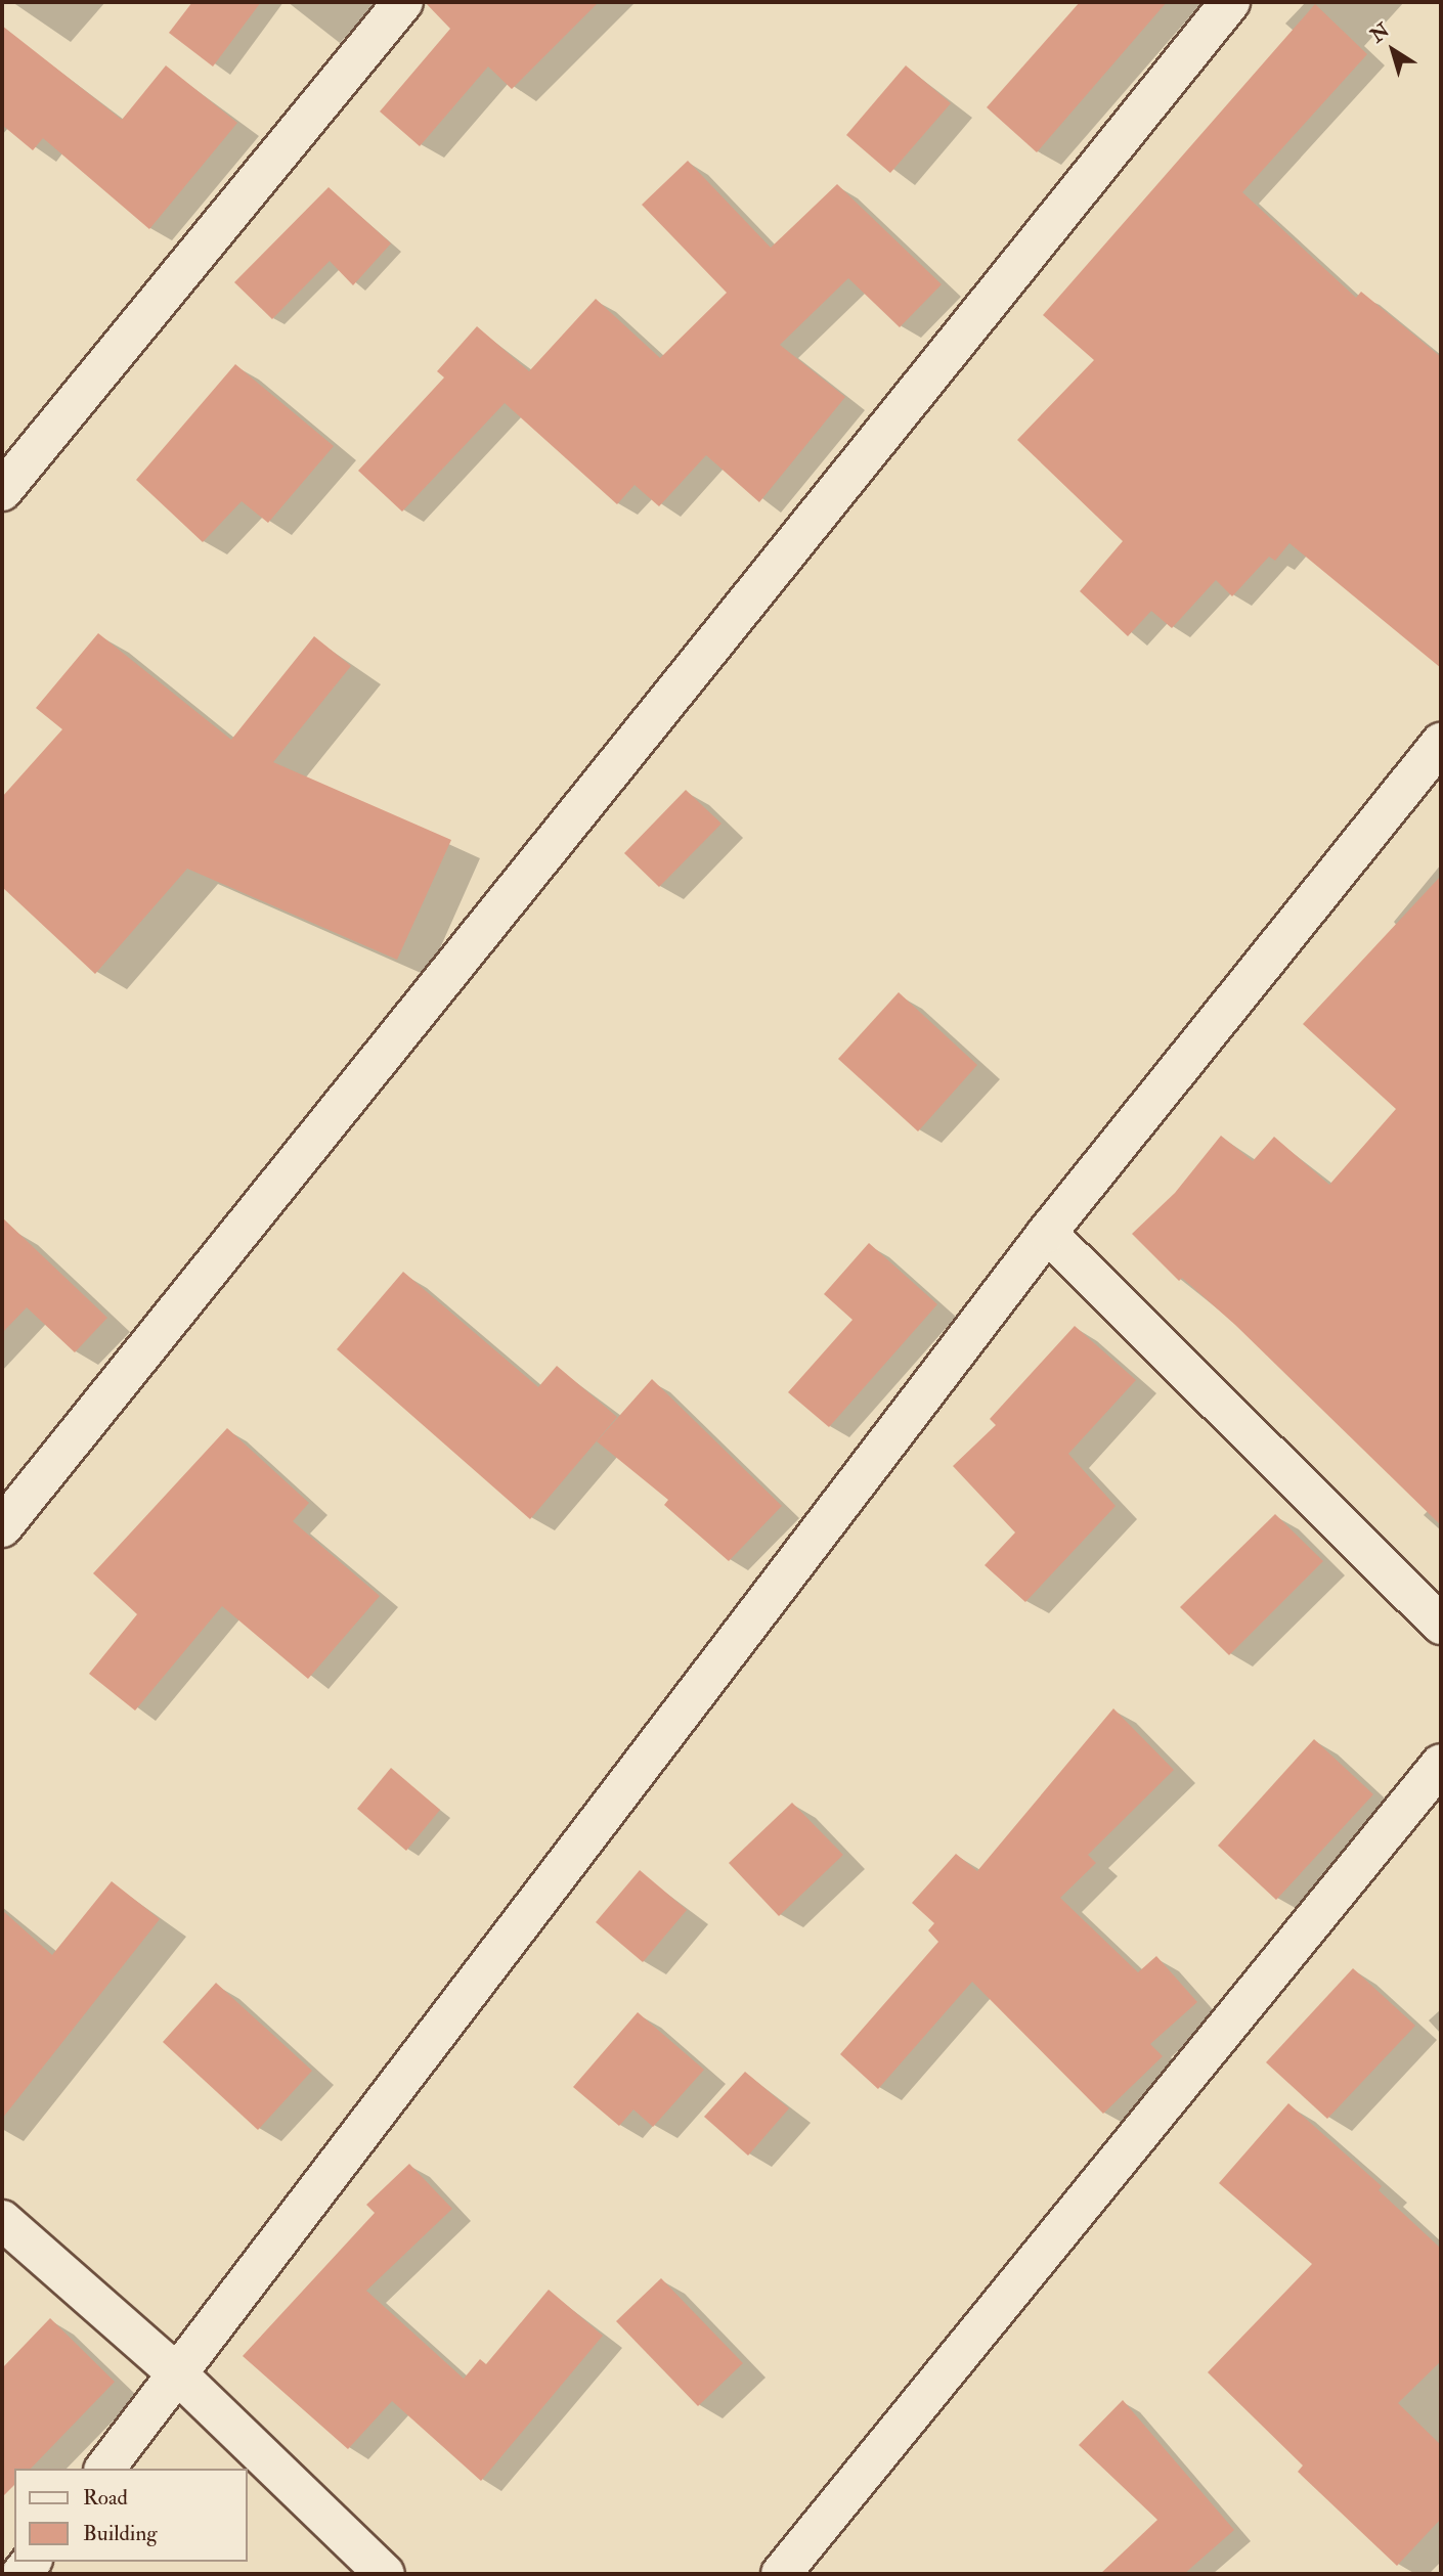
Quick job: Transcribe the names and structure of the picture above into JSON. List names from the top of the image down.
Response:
{
  "legend": ["Road", "Building"],
  "north": "top left"
}
